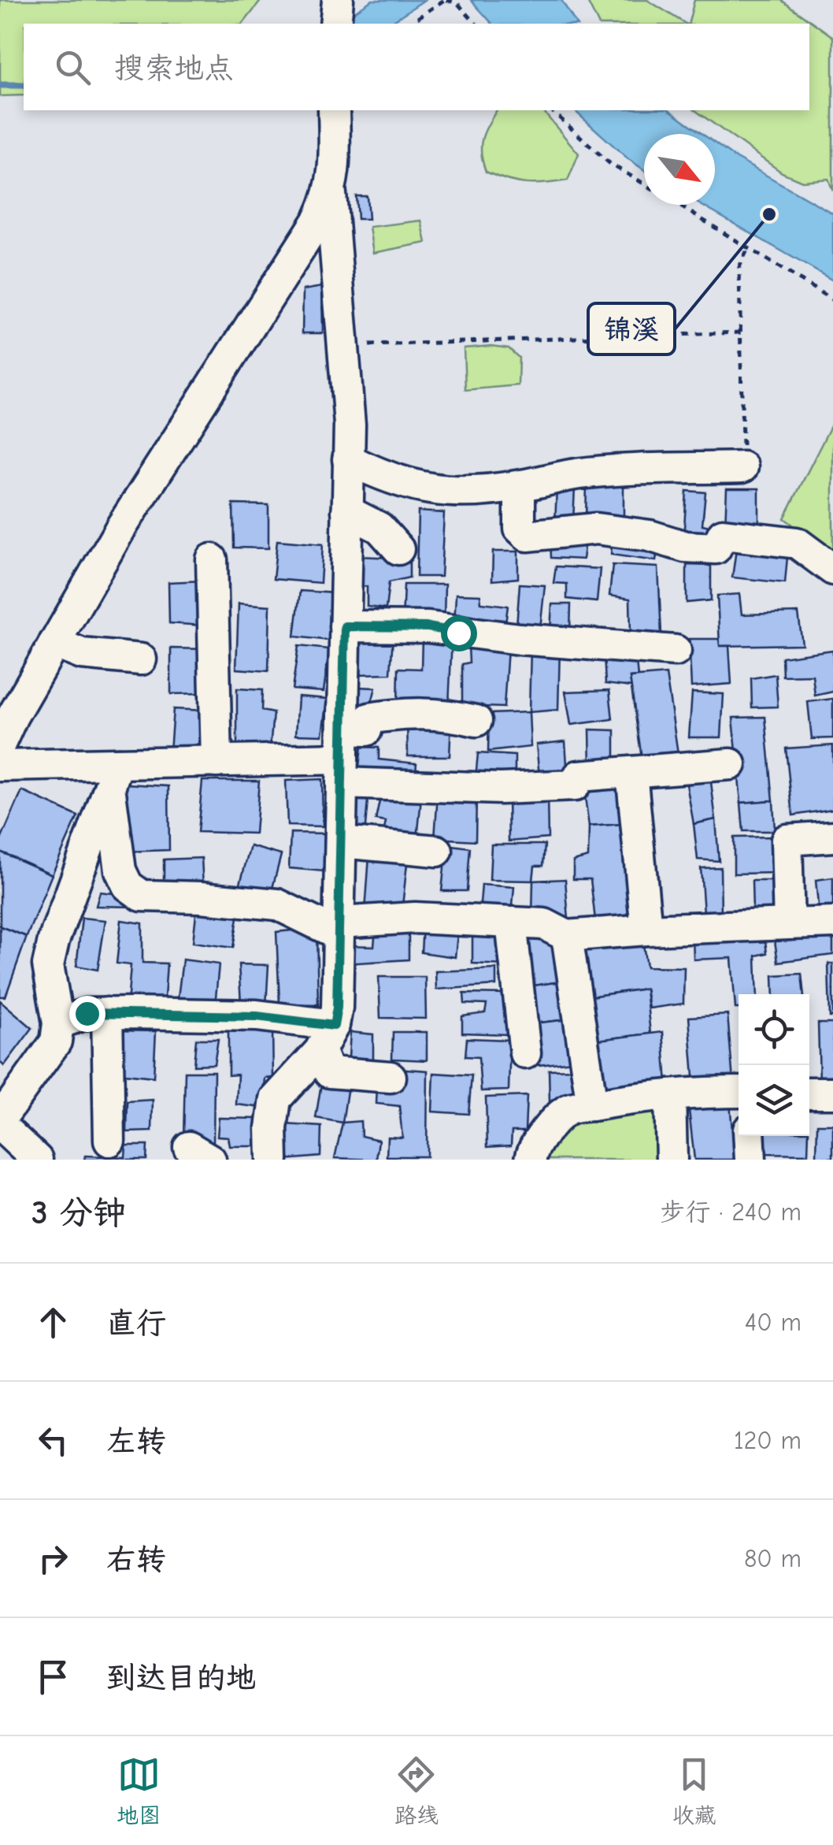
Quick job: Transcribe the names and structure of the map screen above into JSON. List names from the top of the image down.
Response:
{
  "places": ["锦溪"],
  "north": "bottom right",
  "page": {
    "search": "搜索地点",
    "heading": ["3 分钟", "步行 · 240 m"],
    "list": [
      ["直行", "40 m"],
      ["左转", "120 m"],
      ["右转", "80 m"],
      "到达目的地"
    ],
    "nav": ["地图", "路线", "收藏"]
  }
}
